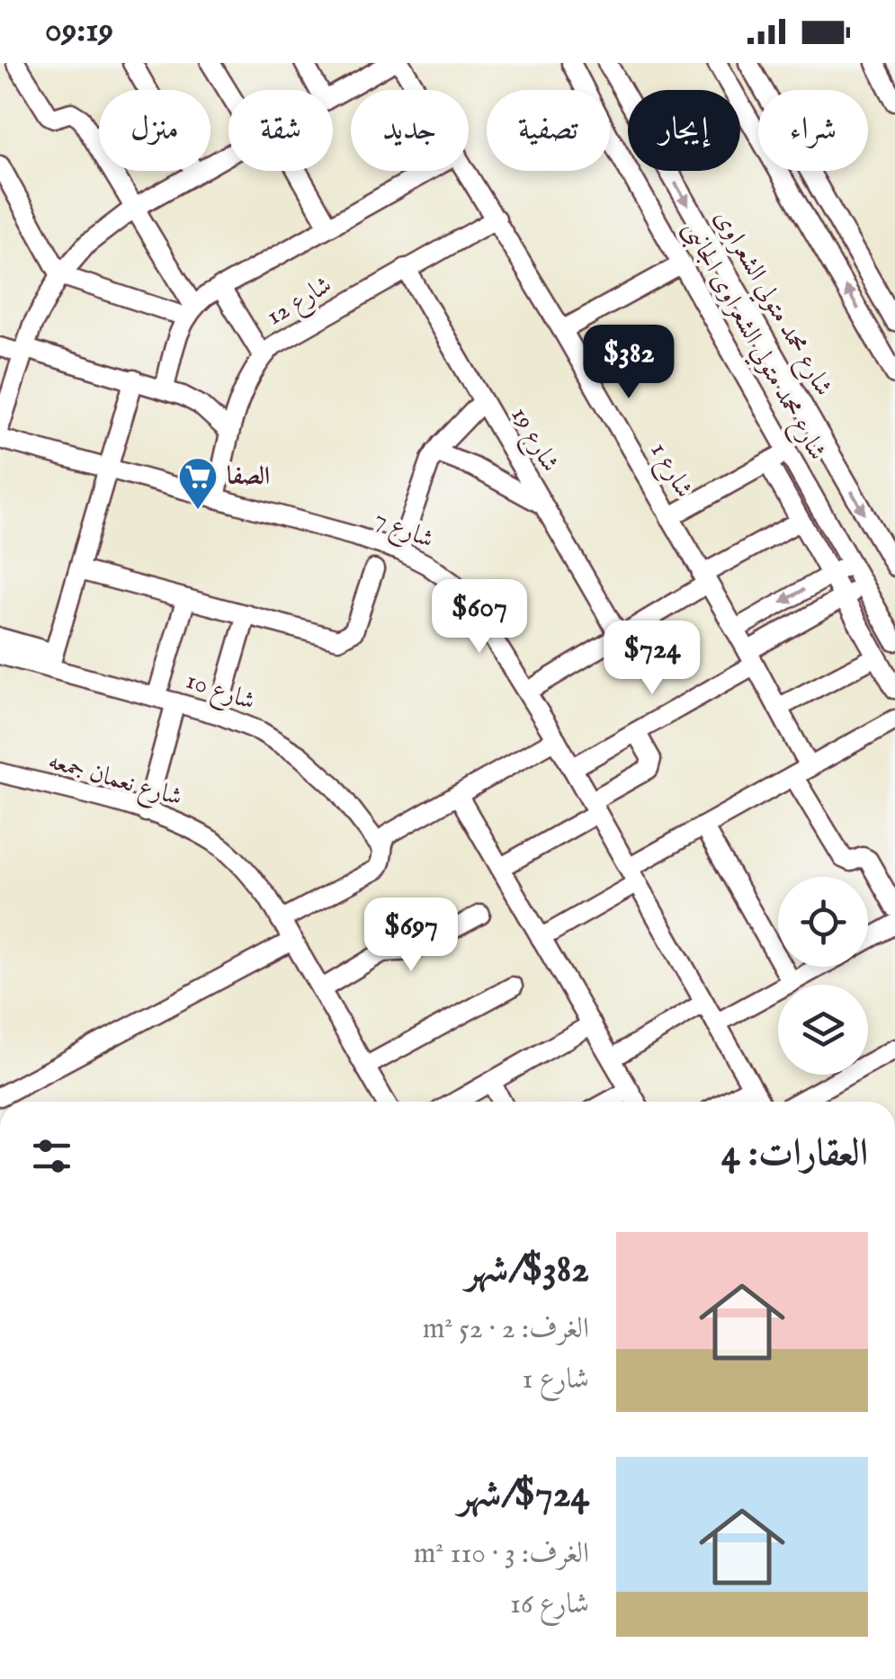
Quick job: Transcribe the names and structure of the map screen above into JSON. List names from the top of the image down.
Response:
{
  "streets": {
    "street": [
      "شارع 12",
      "شارع محمد متولي الشعراوى",
      "شارع محمد متولي الشعراوى الجانبى",
      "شارع 19",
      "شارع 1",
      "شارع 7",
      "شارع 10",
      "شارع نعمان جمعه"
    ]
  },
  "crossings": [
    ["شارع 12", "شارع 19"],
    ["شارع 12", "شارع 1"],
    ["شارع 12", "شارع 7"]
  ],
  "places": {
    "supermarket": ["الصفا"]
  },
  "page": {
    "status": "09:19",
    "chip": [
      "شراء",
      "إيجار",
      "تصفية",
      "جديد",
      "شقة",
      "منزل"
    ],
    "price": [
      "$382",
      "$607",
      "$724",
      "$697"
    ],
    "heading": "العقارات: 4",
    "list": [
      {
        "name": "$382/شهر",
        "note": "الغرف: 2 · 52 m² · شارع 1"
      },
      {
        "name": "$724/شهر",
        "note": "الغرف: 3 · 110 m² · شارع 16"
      }
    ]
  }
}
